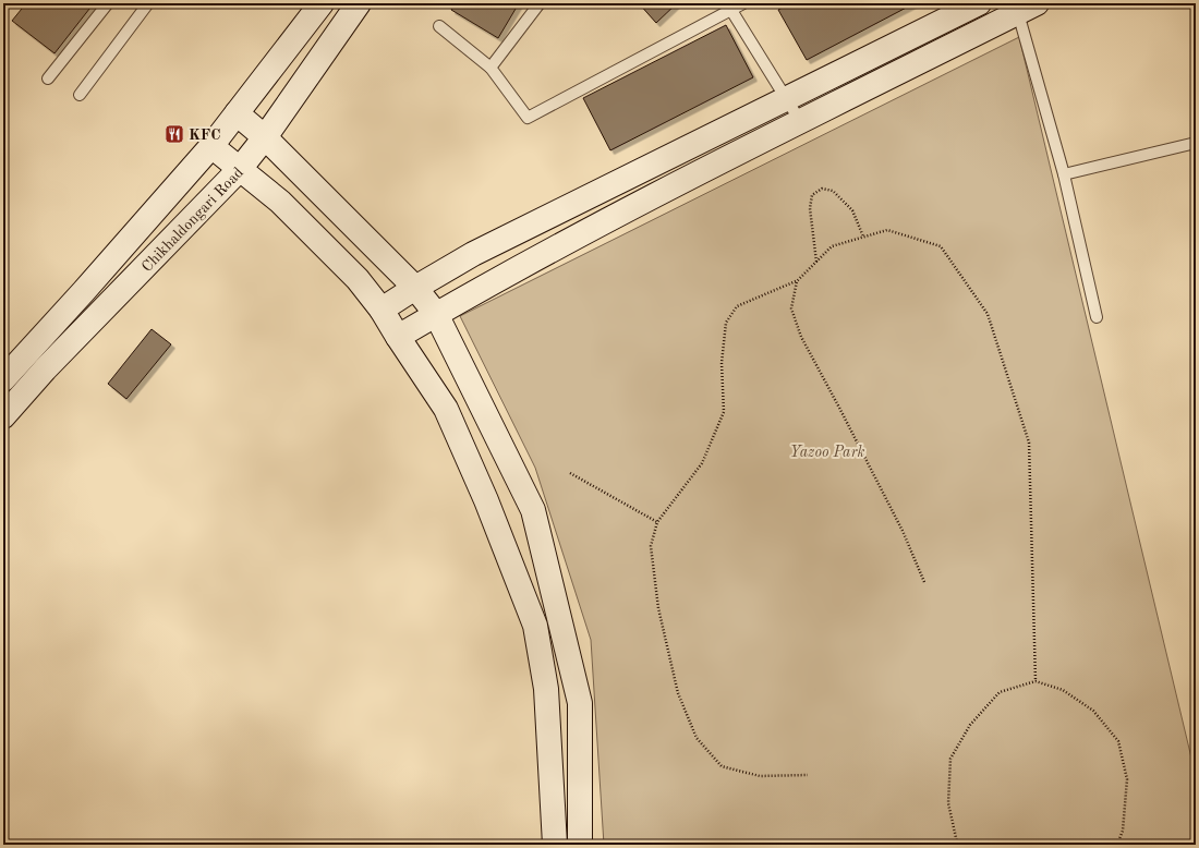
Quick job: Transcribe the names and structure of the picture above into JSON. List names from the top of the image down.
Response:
{
  "streets": {
    "street": ["Chikhaldongari Road"]
  },
  "parks": ["Yazoo Park"],
  "places": {
    "restaurant": ["KFC"]
  }
}
